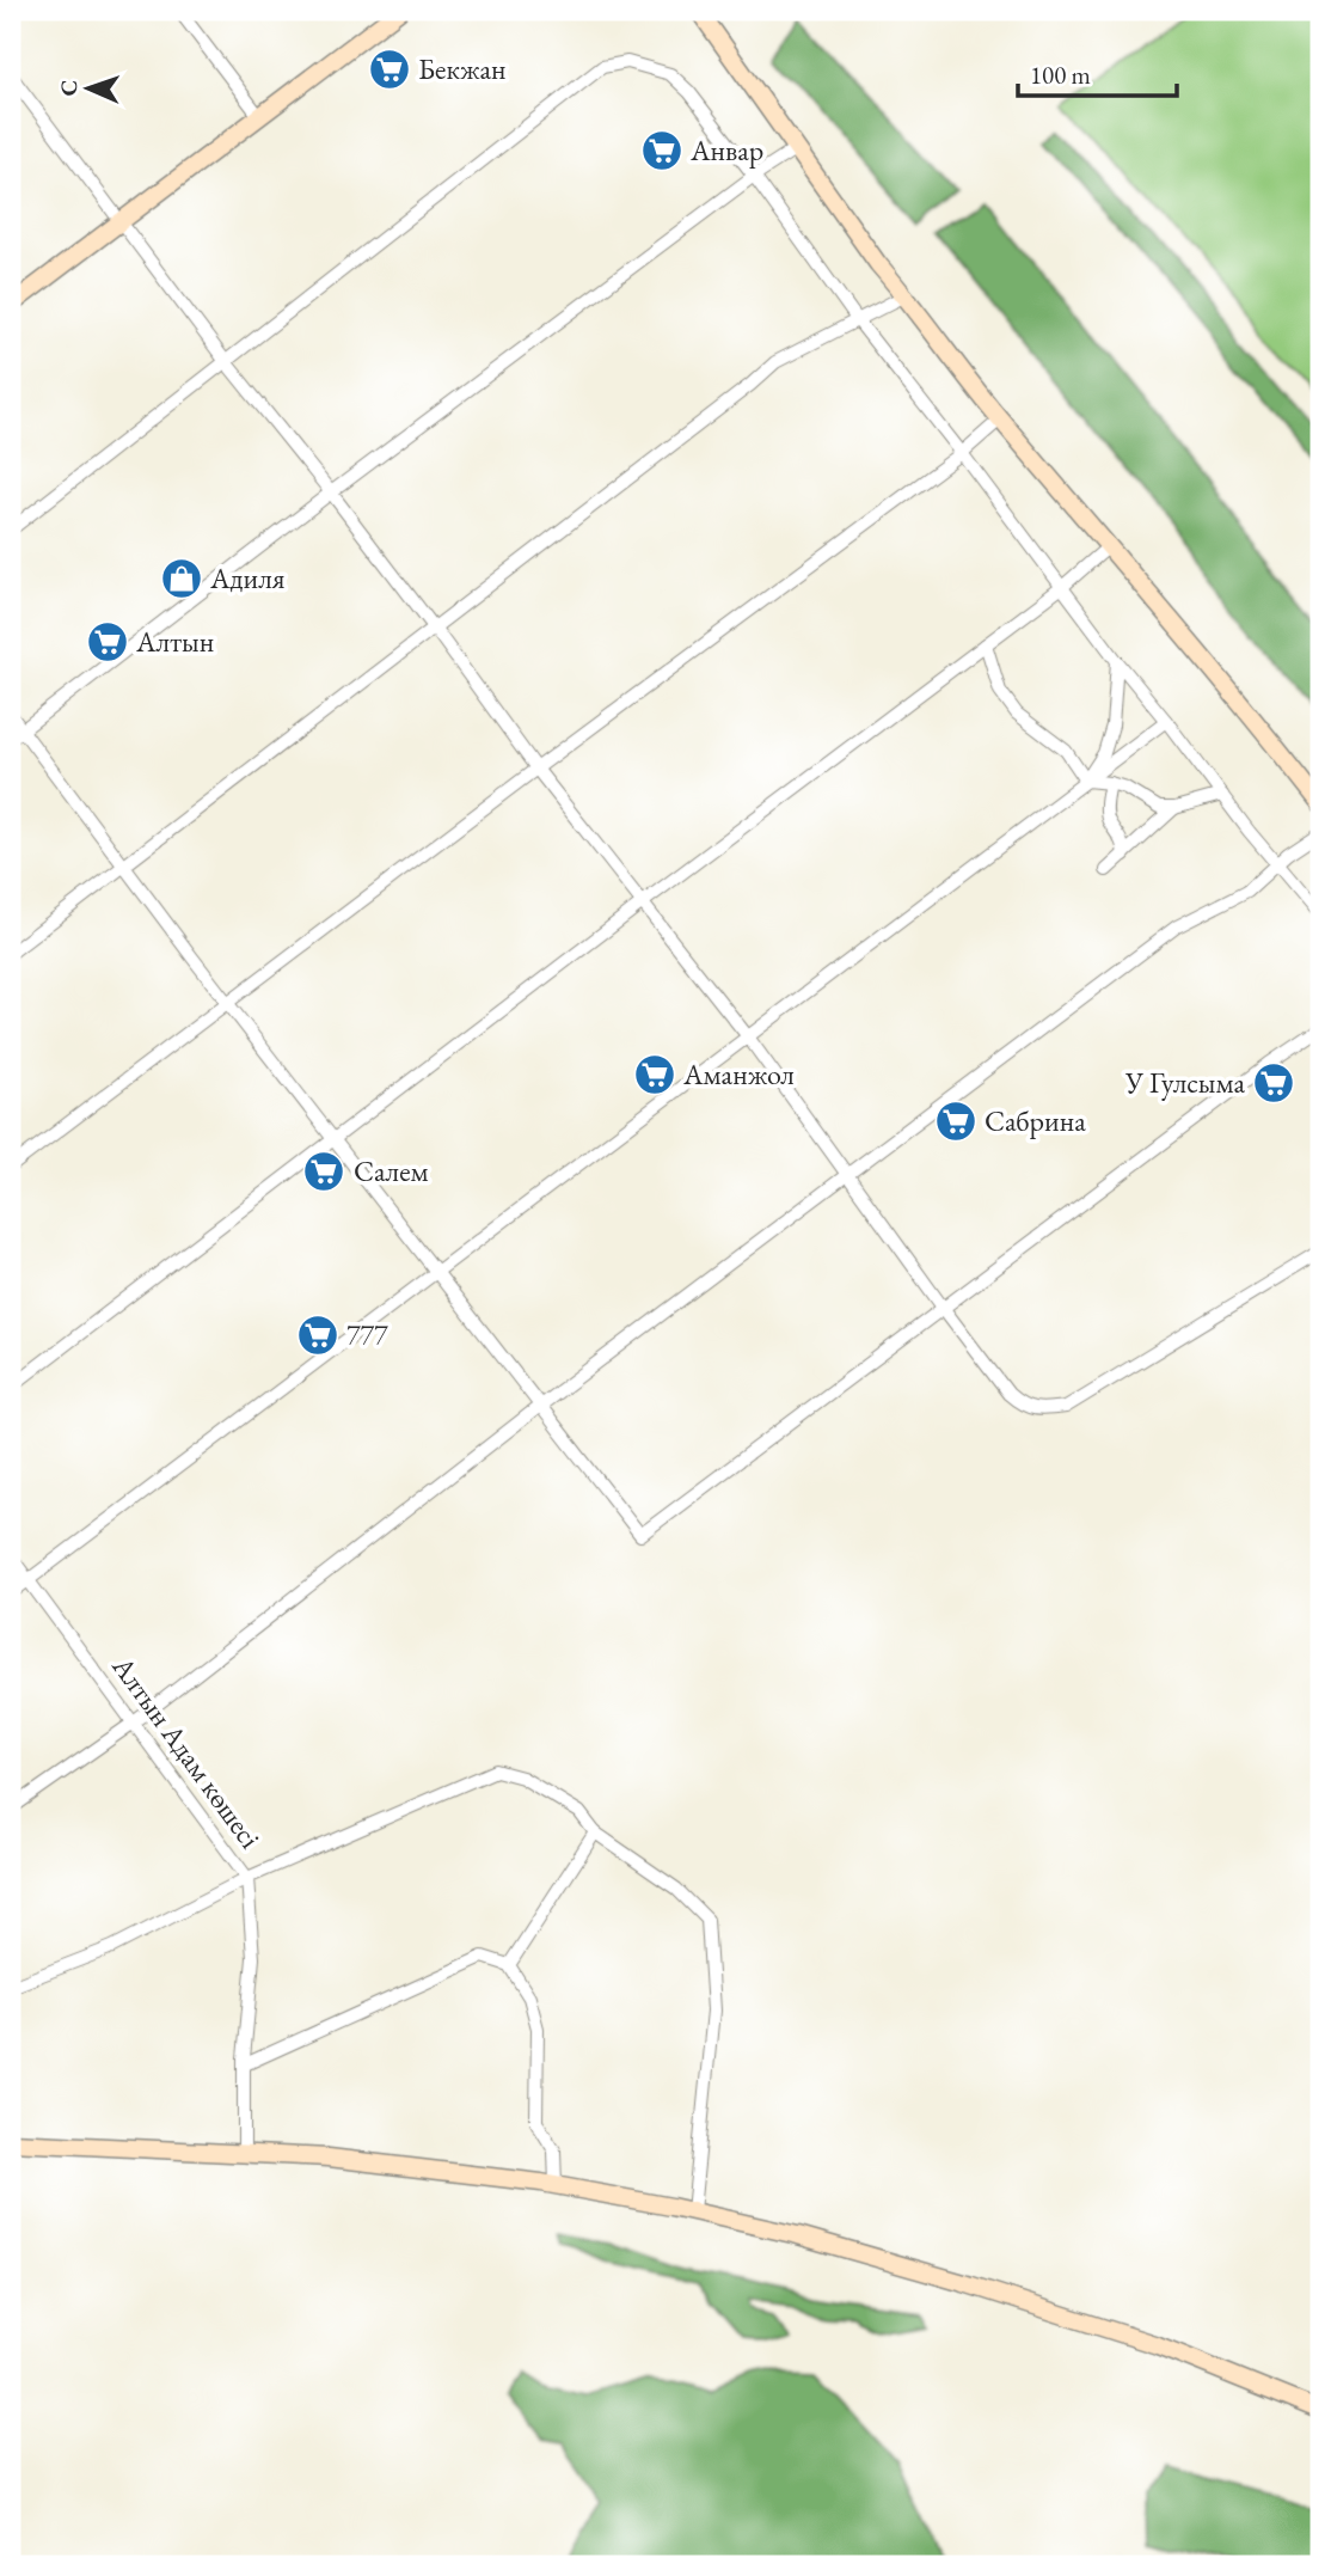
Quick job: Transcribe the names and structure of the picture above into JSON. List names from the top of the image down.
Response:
{
  "streets": {
    "street": ["Алтын Адам көшесі"]
  },
  "places": {
    "supermarket": [
      "Бекжан",
      "Анвар",
      "Алтын",
      "Аманжол",
      "У Гулсыма",
      "Сабрина",
      "Салем",
      "777"
    ],
    "shop": ["Адиля"]
  },
  "scale_bar": "100 m",
  "north": "left"
}
